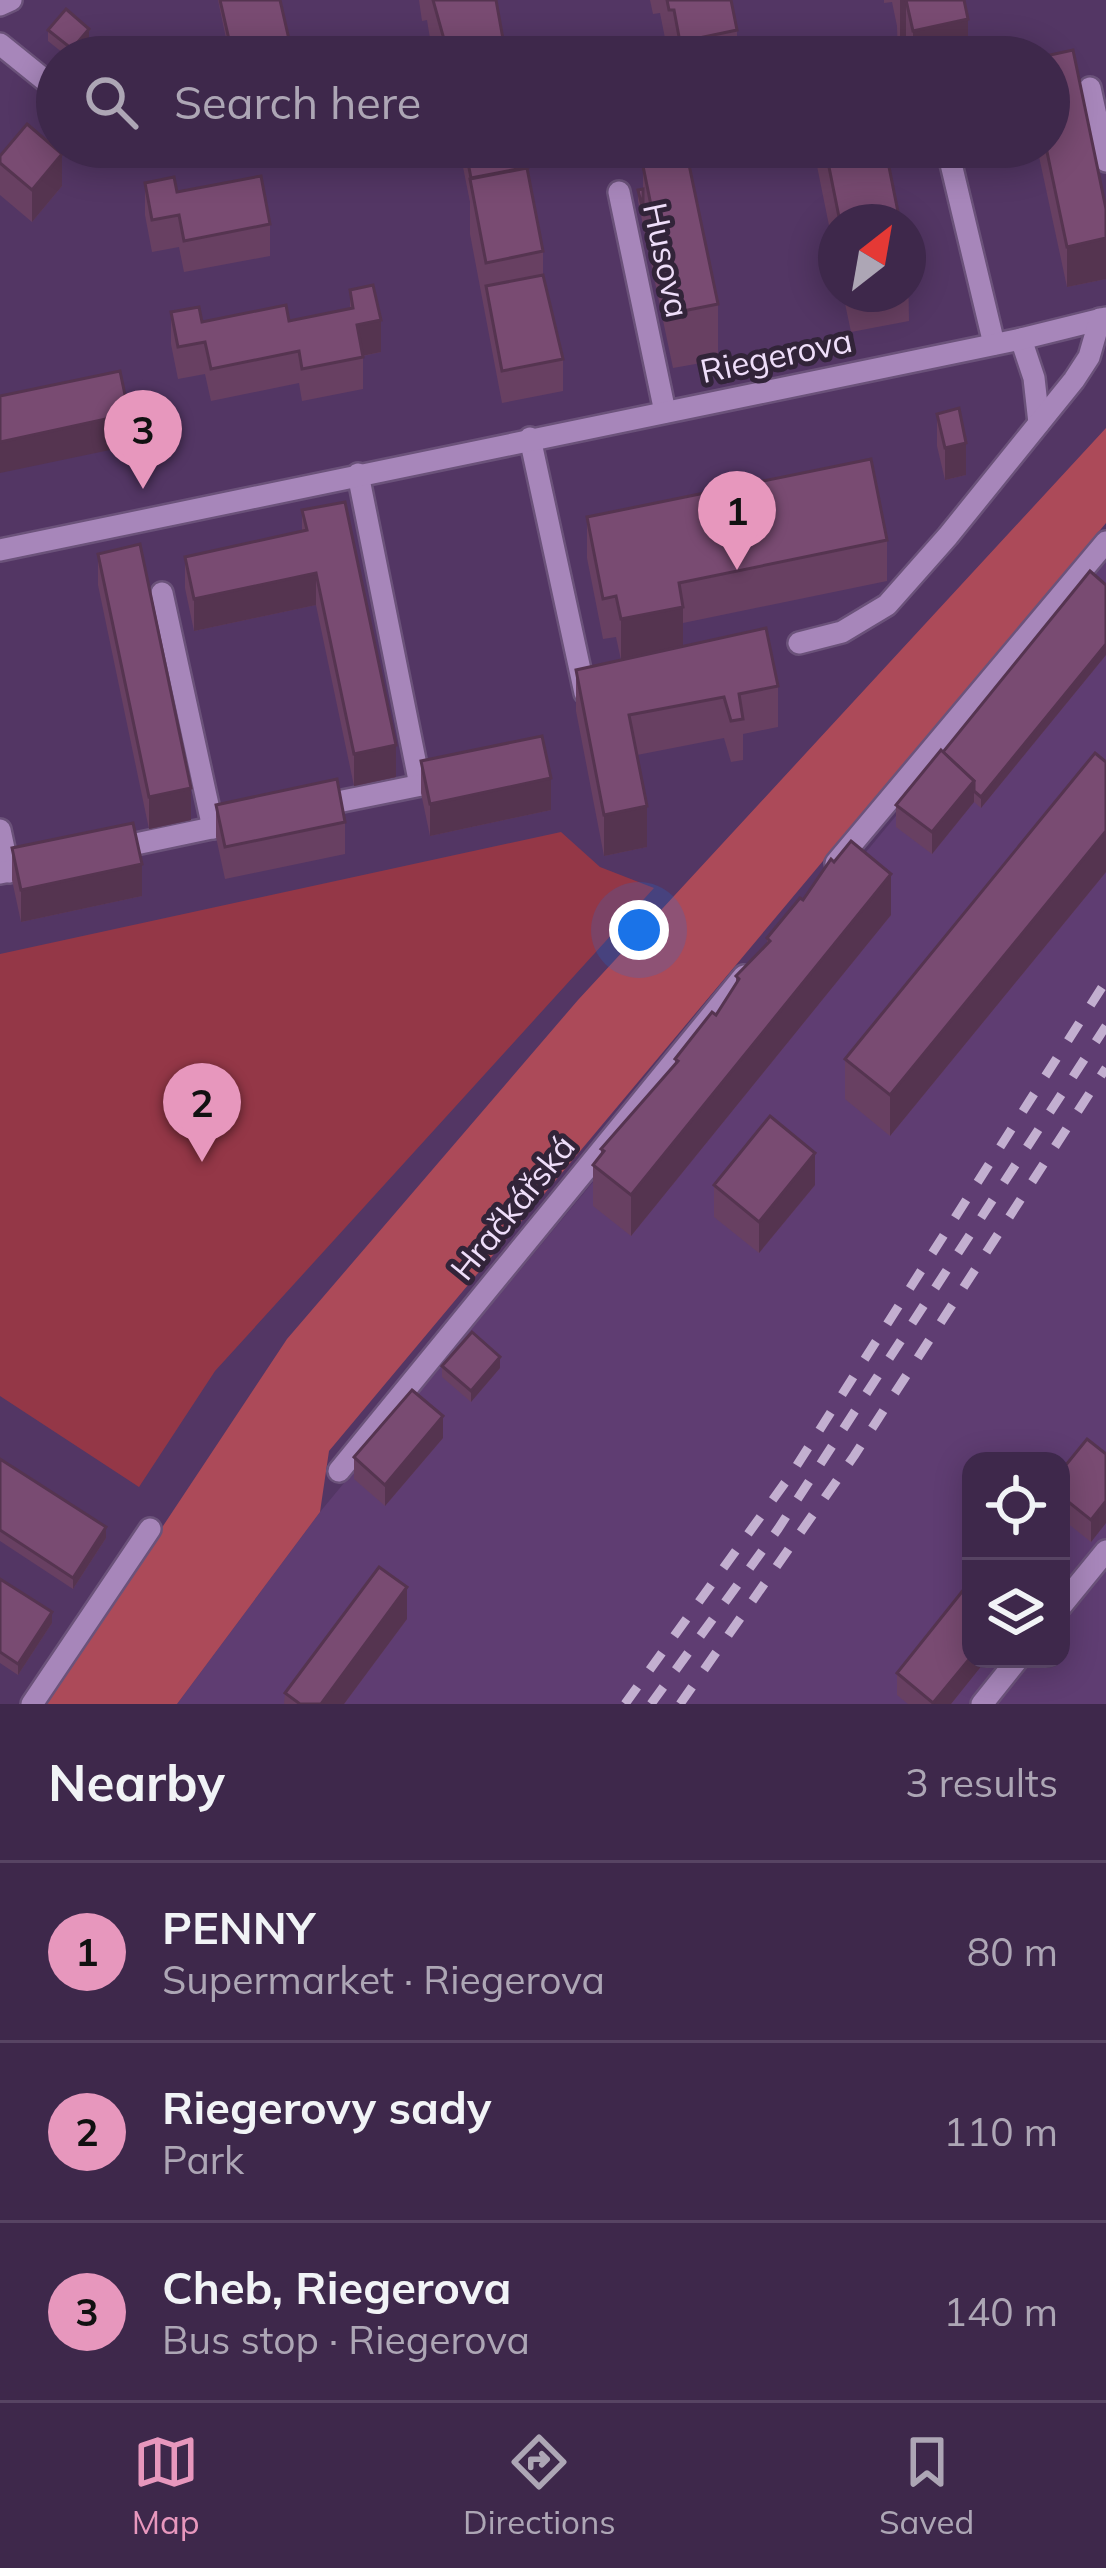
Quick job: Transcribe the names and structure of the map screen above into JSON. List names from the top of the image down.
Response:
{
  "streets": {
    "street": ["Husova", "Riegerova", "Hračkářská"]
  },
  "crossings": [
    ["Husova", "Riegerova"]
  ],
  "north": "top right",
  "page": {
    "search": "Search here",
    "pins": ["3", "1", "2"],
    "heading": ["Nearby", "3 results"],
    "list": [
      {
        "mark": "1",
        "name": "PENNY",
        "note": "Supermarket · Riegerova",
        "value": "80 m"
      },
      {
        "mark": "2",
        "name": "Riegerovy sady",
        "note": "Park",
        "value": "110 m"
      },
      {
        "mark": "3",
        "name": "Cheb, Riegerova",
        "note": "Bus stop · Riegerova",
        "value": "140 m"
      }
    ],
    "nav": ["Map", "Directions", "Saved"]
  }
}
